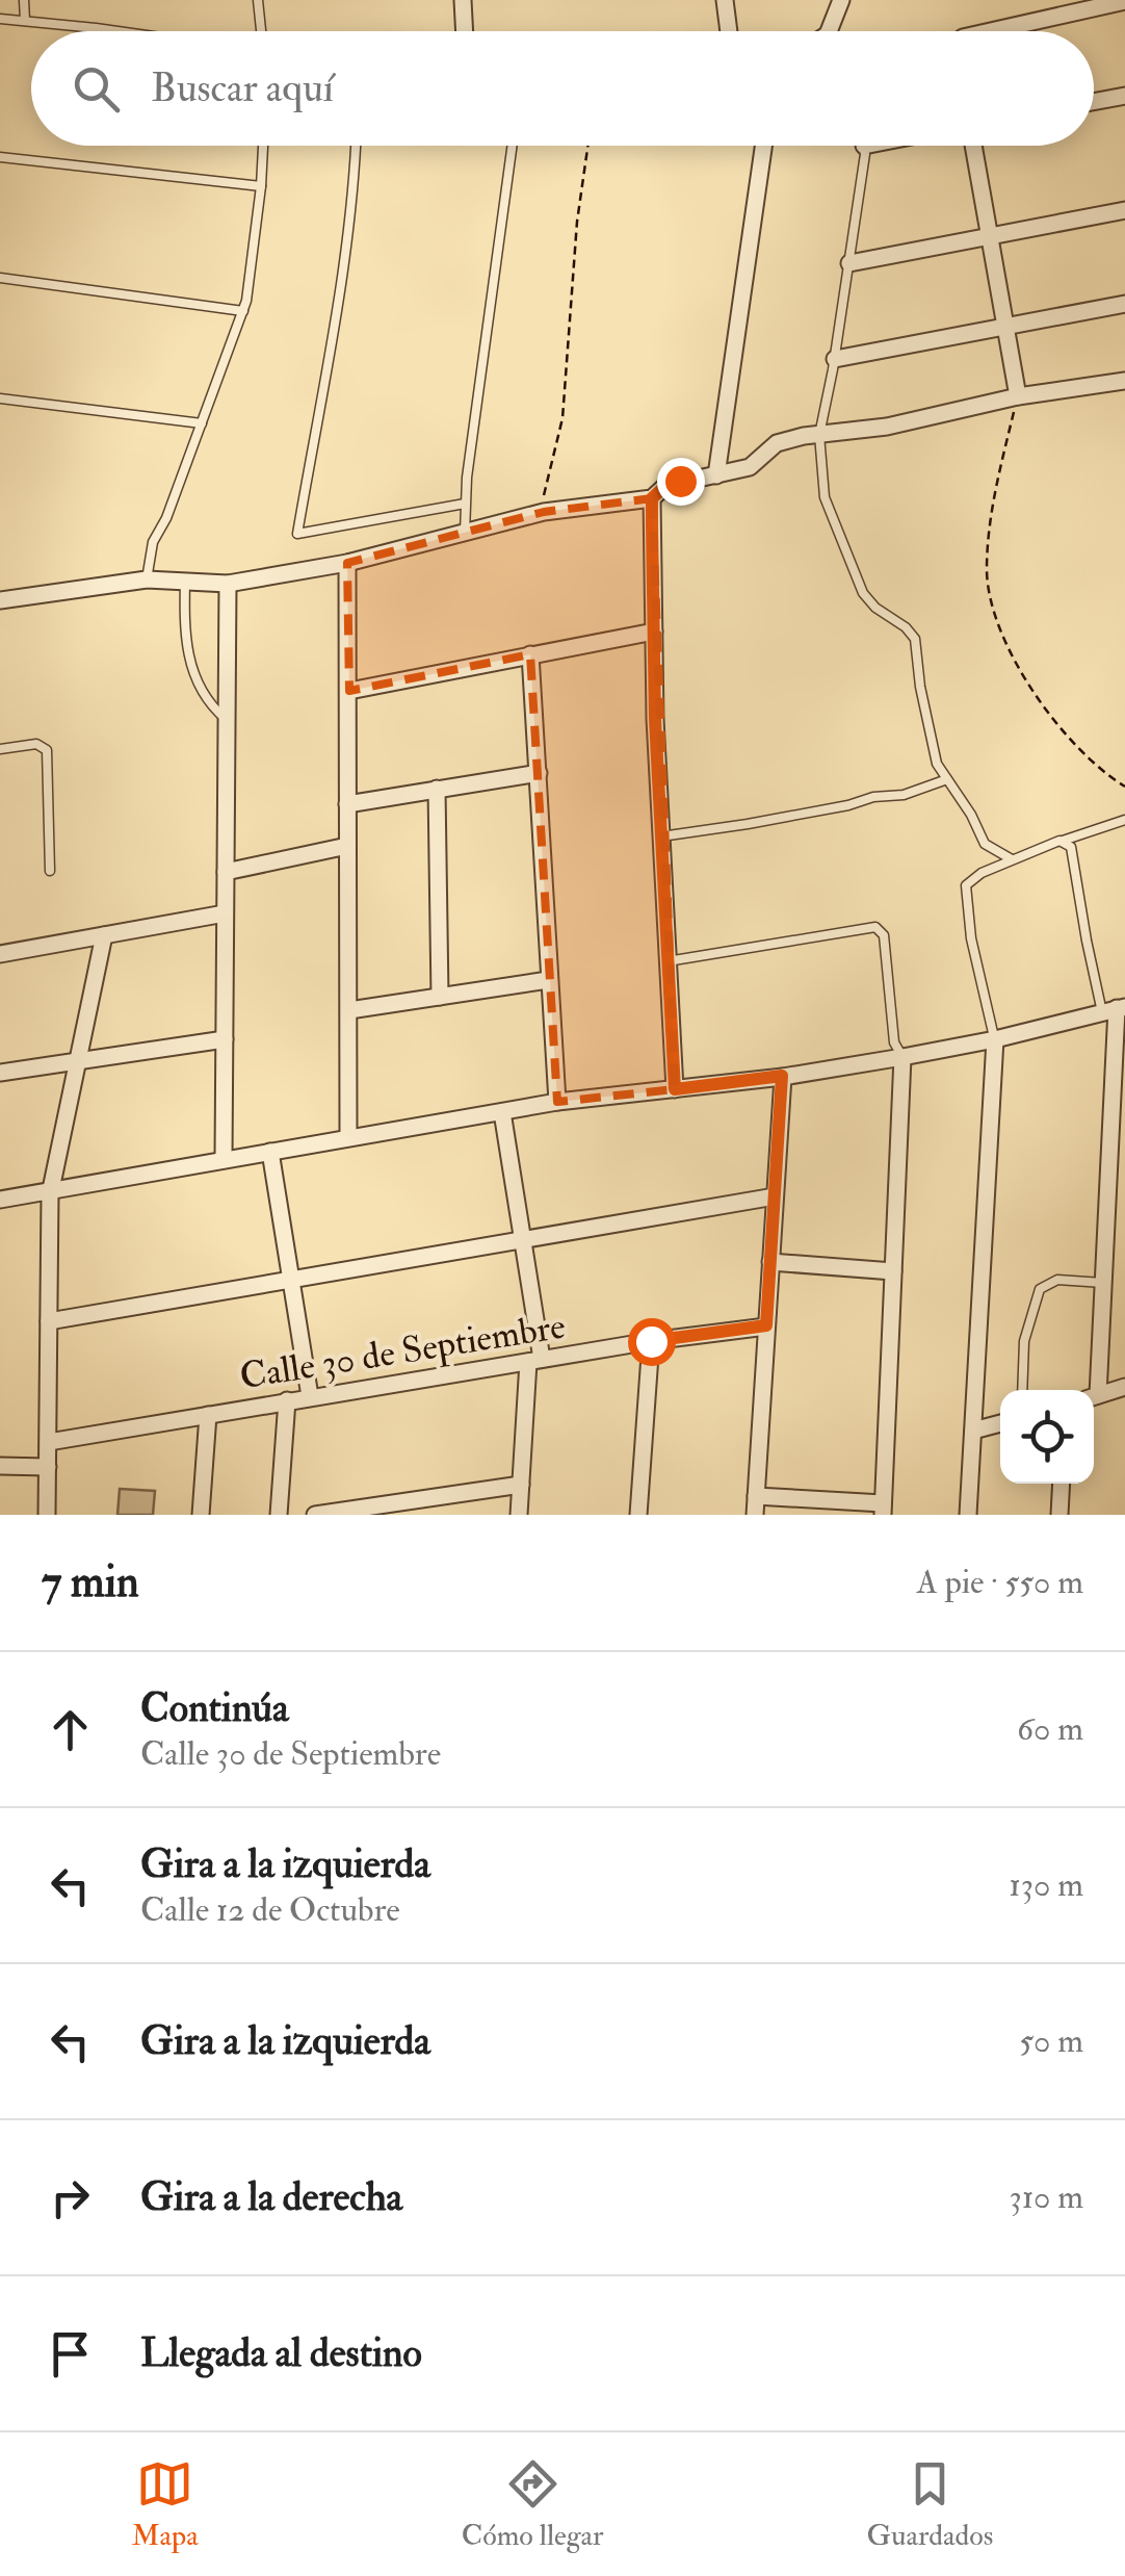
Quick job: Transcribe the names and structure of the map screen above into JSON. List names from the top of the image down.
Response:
{
  "streets": {
    "street": ["Calle 30 de Septiembre"]
  },
  "page": {
    "search": "Buscar aquí",
    "heading": ["7 min", "A pie · 550 m"],
    "list": [
      ["Continúa", "Calle 30 de Septiembre", "60 m"],
      ["Gira a la izquierda", "Calle 12 de Octubre", "130 m"],
      ["Gira a la izquierda", "50 m"],
      ["Gira a la derecha", "310 m"],
      "Llegada al destino"
    ],
    "nav": ["Mapa", "Cómo llegar", "Guardados"]
  }
}
